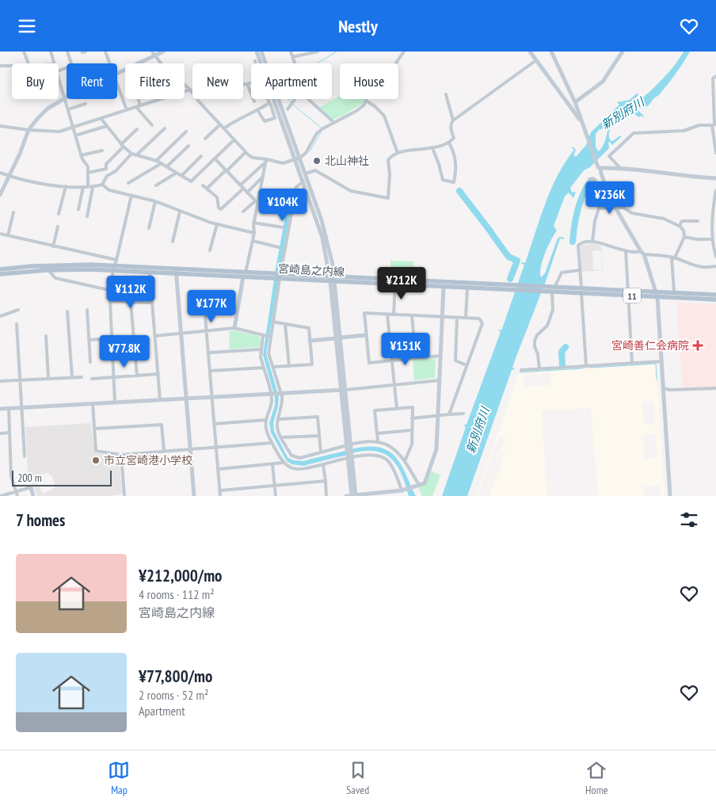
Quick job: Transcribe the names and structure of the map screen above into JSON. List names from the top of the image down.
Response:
{
  "streets": {
    "main road": ["宮崎島之内線", "11"]
  },
  "water": ["新別府川"],
  "places": {
    "other": ["北山神社", "市立宮崎港小学校"],
    "health": ["宮崎善仁会病院"]
  },
  "scale_bar": "200 m",
  "page": {
    "header": "Nestly",
    "chip": [
      "Buy",
      "Rent",
      "Filters",
      "New",
      "Apartment",
      "House"
    ],
    "price": [
      "¥236K",
      "¥104K",
      "¥212K",
      "¥112K",
      "¥177K",
      "¥151K",
      "¥77.8K"
    ],
    "scale": "200 m",
    "heading": "7 homes",
    "list": [
      {
        "name": "¥212,000/mo",
        "note": "4 rooms · 112 m² · 宮崎島之内線"
      },
      {
        "name": "¥77,800/mo",
        "note": "2 rooms · 52 m² · Apartment"
      }
    ],
    "tabs": ["Map", "Saved", "Home"]
  }
}
